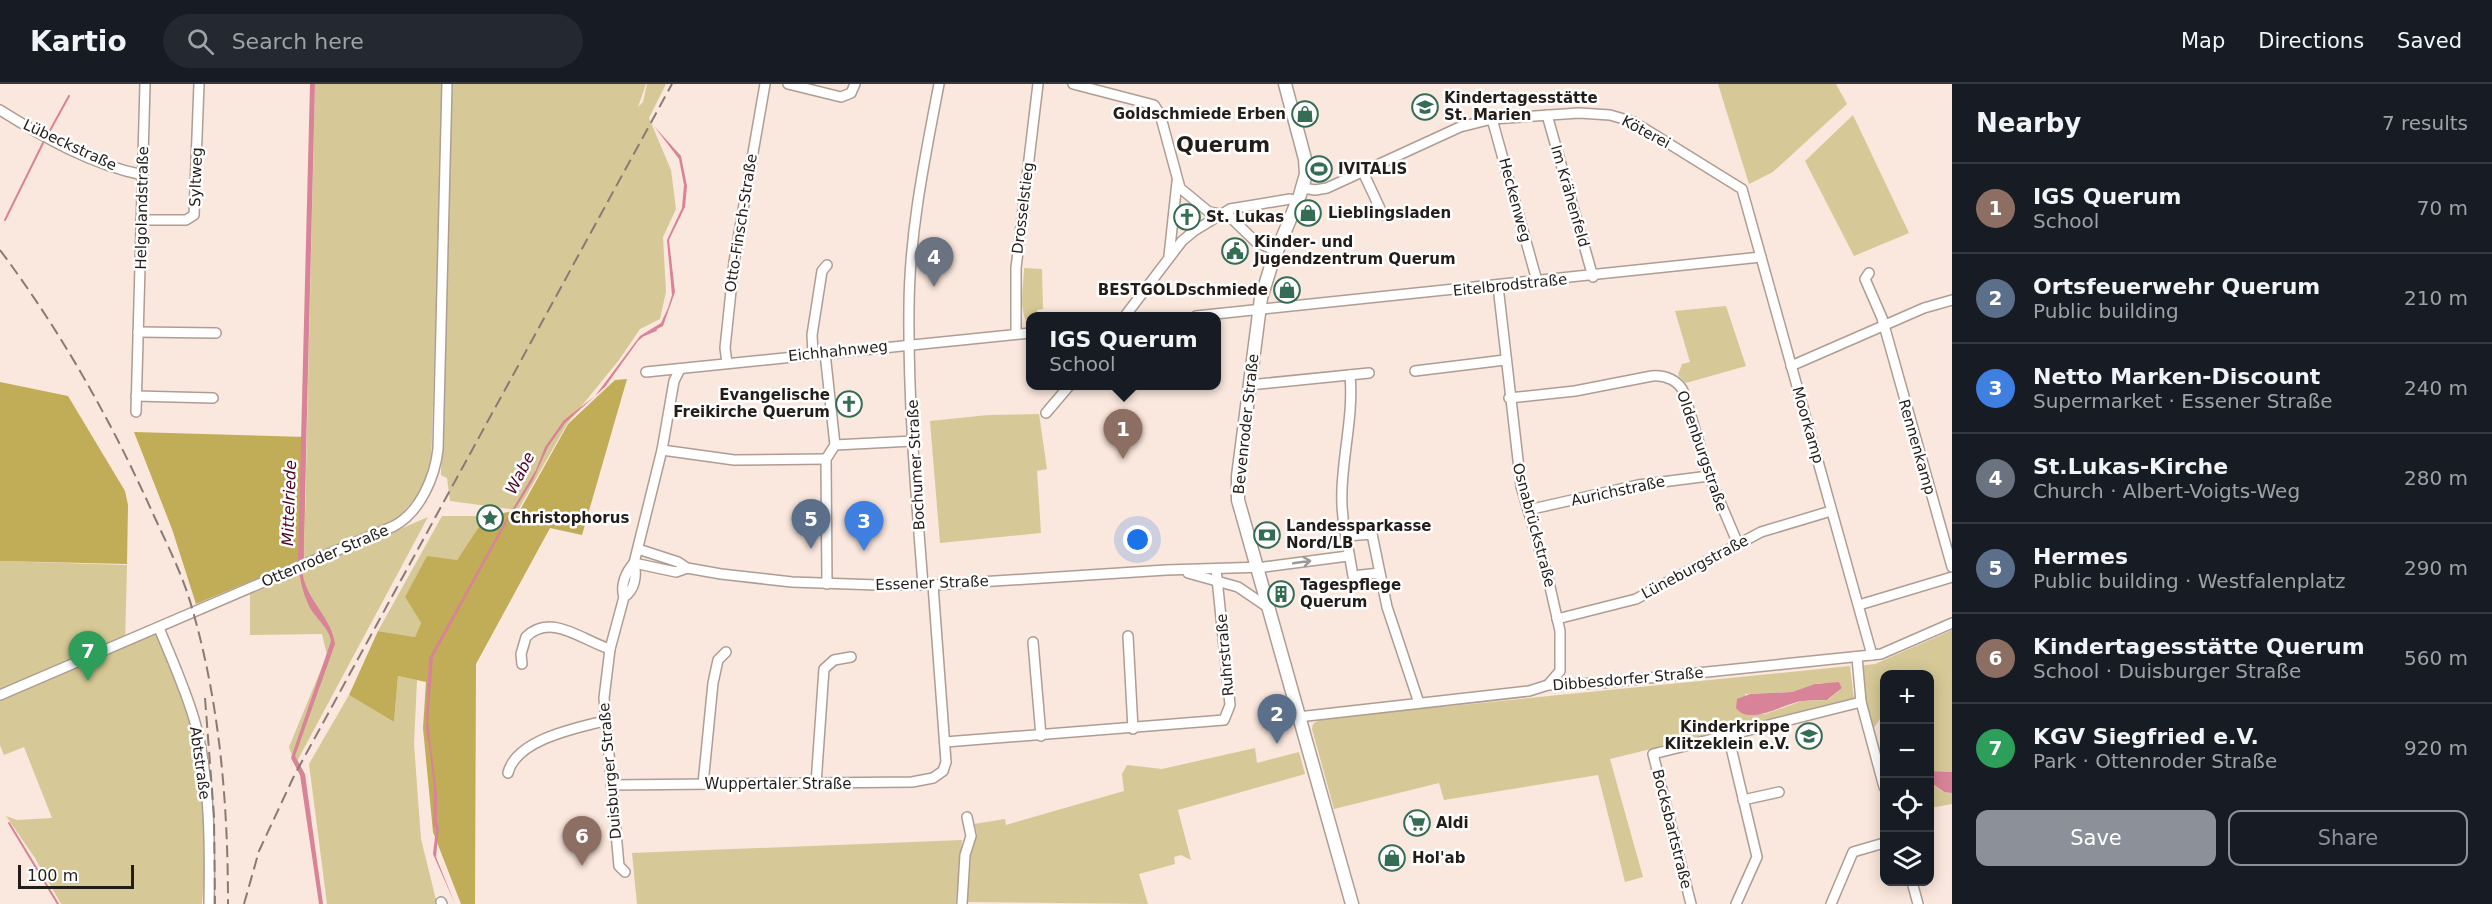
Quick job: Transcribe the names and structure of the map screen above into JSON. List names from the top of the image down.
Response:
{
  "streets": {
    "main road": ["Bevenroder Straße"],
    "street": [
      "Köterei",
      "Lübeckstraße",
      "Syltweg",
      "Im Krähenfeld",
      "Heckenweg",
      "Helgolandstraße",
      "Drosselstieg",
      "Otto-Finsch-Straße",
      "Eitelbrodstraße",
      "Eichhahnweg",
      "Moorkamp",
      "Rennenkamp",
      "Oldenburgstraße",
      "Bochumer Straße",
      "Aurichstraße",
      "Osnabrückstraße",
      "Ottenroder Straße",
      "Lüneburgstraße",
      "Essener Straße",
      "Ruhrstraße",
      "Dibbesdorfer Straße",
      "Abtstraße",
      "Duisburger Straße",
      "Wuppertaler Straße",
      "Bocksbartstraße"
    ]
  },
  "crossings": [
    ["Köterei", "Im Krähenfeld"],
    ["Köterei", "Heckenweg"],
    ["Köterei", "Bevenroder Straße"],
    ["Köterei", "Moorkamp"],
    ["Lübeckstraße", "Helgolandstraße"],
    ["Syltweg", "Helgolandstraße"],
    ["Im Krähenfeld", "Eitelbrodstraße"],
    ["Heckenweg", "Eitelbrodstraße"],
    ["Drosselstieg", "Eichhahnweg"],
    ["Otto-Finsch-Straße", "Eichhahnweg"],
    ["Eitelbrodstraße", "Bevenroder Straße"],
    ["Eitelbrodstraße", "Moorkamp"],
    ["Eitelbrodstraße", "Osnabrückstraße"],
    ["Eichhahnweg", "Bochumer Straße"],
    ["Eichhahnweg", "Duisburger Straße"],
    ["Bevenroder Straße", "Essener Straße"],
    ["Bevenroder Straße", "Dibbesdorfer Straße"],
    ["Moorkamp", "Lüneburgstraße"],
    ["Moorkamp", "Dibbesdorfer Straße"],
    ["Oldenburgstraße", "Aurichstraße"],
    ["Oldenburgstraße", "Osnabrückstraße"],
    ["Oldenburgstraße", "Lüneburgstraße"],
    ["Bochumer Straße", "Essener Straße"],
    ["Bochumer Straße", "Ruhrstraße"],
    ["Bochumer Straße", "Wuppertaler Straße"],
    ["Aurichstraße", "Osnabrückstraße"],
    ["Osnabrückstraße", "Lüneburgstraße"],
    ["Osnabrückstraße", "Dibbesdorfer Straße"],
    ["Ottenroder Straße", "Abtstraße"],
    ["Essener Straße", "Ruhrstraße"],
    ["Essener Straße", "Duisburger Straße"],
    ["Duisburger Straße", "Wuppertaler Straße"]
  ],
  "districts": ["Querum"],
  "water": ["Wabe", "Mittelriede"],
  "places": {
    "school or university": ["Kindertagesstätte St. Marien", "Kinderkrippe Klitzeklein e.V."],
    "shop": [
      "Goldschmiede Erben",
      "Lieblingsladen",
      "BESTGOLDschmiede",
      "Hol'ab"
    ],
    "sports": ["IVITALIS"],
    "church": ["St. Lukas", "Evangelische Freikirche Querum"],
    "public building": ["Kinder- und Jugendzentrum Querum"],
    "place": ["Christophorus"],
    "bank": ["Landessparkasse Nord/LB"],
    "building": ["Tagespflege Querum"],
    "supermarket": ["Aldi"]
  },
  "scale_bar": "100 m",
  "page": {
    "header": "Kartio",
    "search": "Search here",
    "nav": ["Map", "Directions", "Saved"],
    "heading": ["Nearby", "7 results"],
    "list": [
      {
        "mark": "1",
        "name": "IGS Querum",
        "note": "School",
        "value": "70 m"
      },
      {
        "mark": "2",
        "name": "Ortsfeuerwehr Querum",
        "note": "Public building",
        "value": "210 m"
      },
      {
        "mark": "3",
        "name": "Netto Marken-Discount",
        "note": "Supermarket · Essener Straße",
        "value": "240 m"
      },
      {
        "mark": "4",
        "name": "St.Lukas-Kirche",
        "note": "Church · Albert-Voigts-Weg",
        "value": "280 m"
      },
      {
        "mark": "5",
        "name": "Hermes",
        "note": "Public building · Westfalenplatz",
        "value": "290 m"
      },
      {
        "mark": "6",
        "name": "Kindertagesstätte Querum",
        "note": "School · Duisburger Straße",
        "value": "560 m"
      },
      {
        "mark": "7",
        "name": "KGV Siegfried e.V.",
        "note": "Park · Ottenroder Straße",
        "value": "920 m"
      }
    ],
    "pins": [
      "4",
      "1",
      "5",
      "3",
      "7",
      "2",
      "6"
    ],
    "popup": ["IGS Querum", "School"],
    "map_buttons": ["+", "−"],
    "buttons": ["Save", "Share"],
    "scale": "100 m"
  }
}
